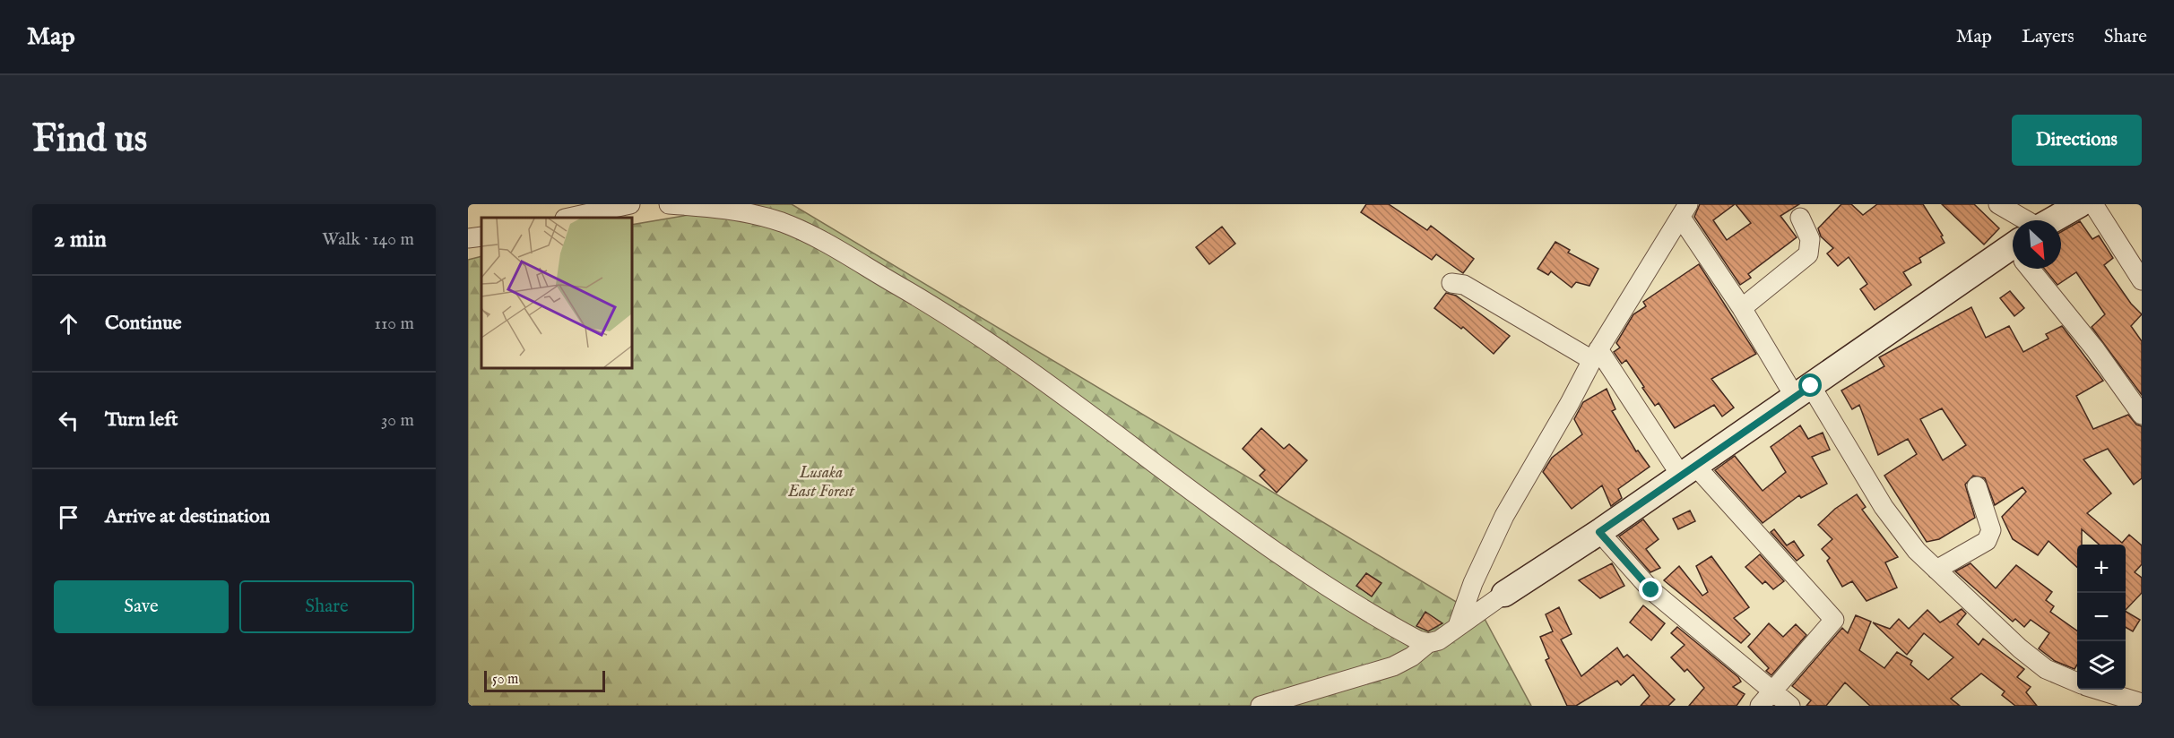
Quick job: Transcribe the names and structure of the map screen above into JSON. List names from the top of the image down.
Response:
{
  "parks": ["Lusaka East Forest"],
  "scale_bar": "50 m",
  "north": "bottom right",
  "page": {
    "header": "Map",
    "nav": ["Map", "Layers", "Share"],
    "buttons": [
      "Directions",
      ["Save", "Share"]
    ],
    "title": "Find us",
    "heading": ["2 min", "Walk · 140 m"],
    "list": [
      ["Continue", "110 m"],
      ["Turn left", "30 m"],
      "Arrive at destination"
    ],
    "map_buttons": ["+", "−"],
    "scale": "50 m"
  }
}
